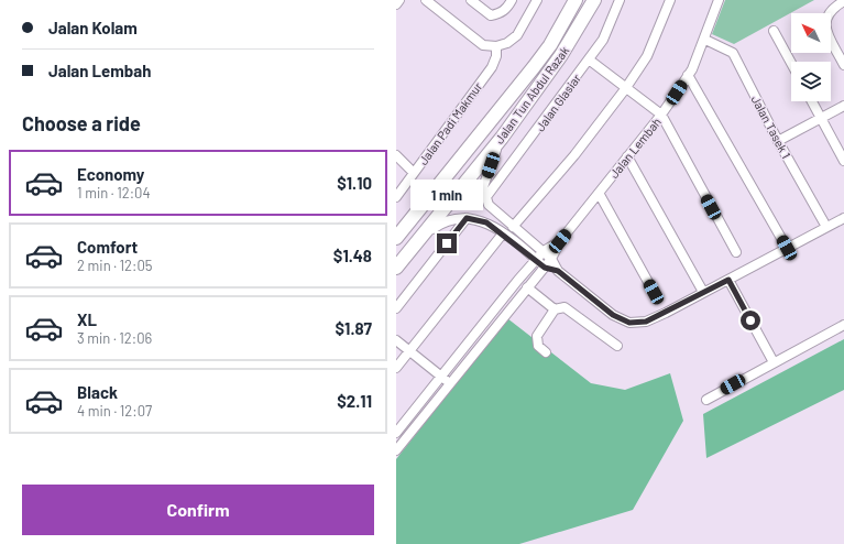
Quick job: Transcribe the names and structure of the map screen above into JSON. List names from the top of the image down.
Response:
{
  "streets": {
    "highway": ["Jalan Tun Abdul Razak"],
    "street": [
      "Jalan Glasiar",
      "Jalan Padi Makmur",
      "Jalan Tasek 1",
      "Jalan Lembah"
    ]
  },
  "crossings": [
    ["Jalan Tasek 1", "Jalan Lembah"]
  ],
  "north": "top left",
  "page": {
    "banner": ["Jalan Kolam", "Jalan Lembah"],
    "heading": "Choose a ride",
    "list": [
      {
        "name": "Economy",
        "note": "1 min · 12:04",
        "value": "$1.10"
      },
      {
        "name": "Comfort",
        "note": "2 min · 12:05",
        "value": "$1.48"
      },
      {
        "name": "XL",
        "note": "3 min · 12:06",
        "value": "$1.87"
      },
      {
        "name": "Black",
        "note": "4 min · 12:07",
        "value": "$2.11"
      }
    ],
    "bubble": "1 min",
    "buttons": "Confirm"
  }
}
